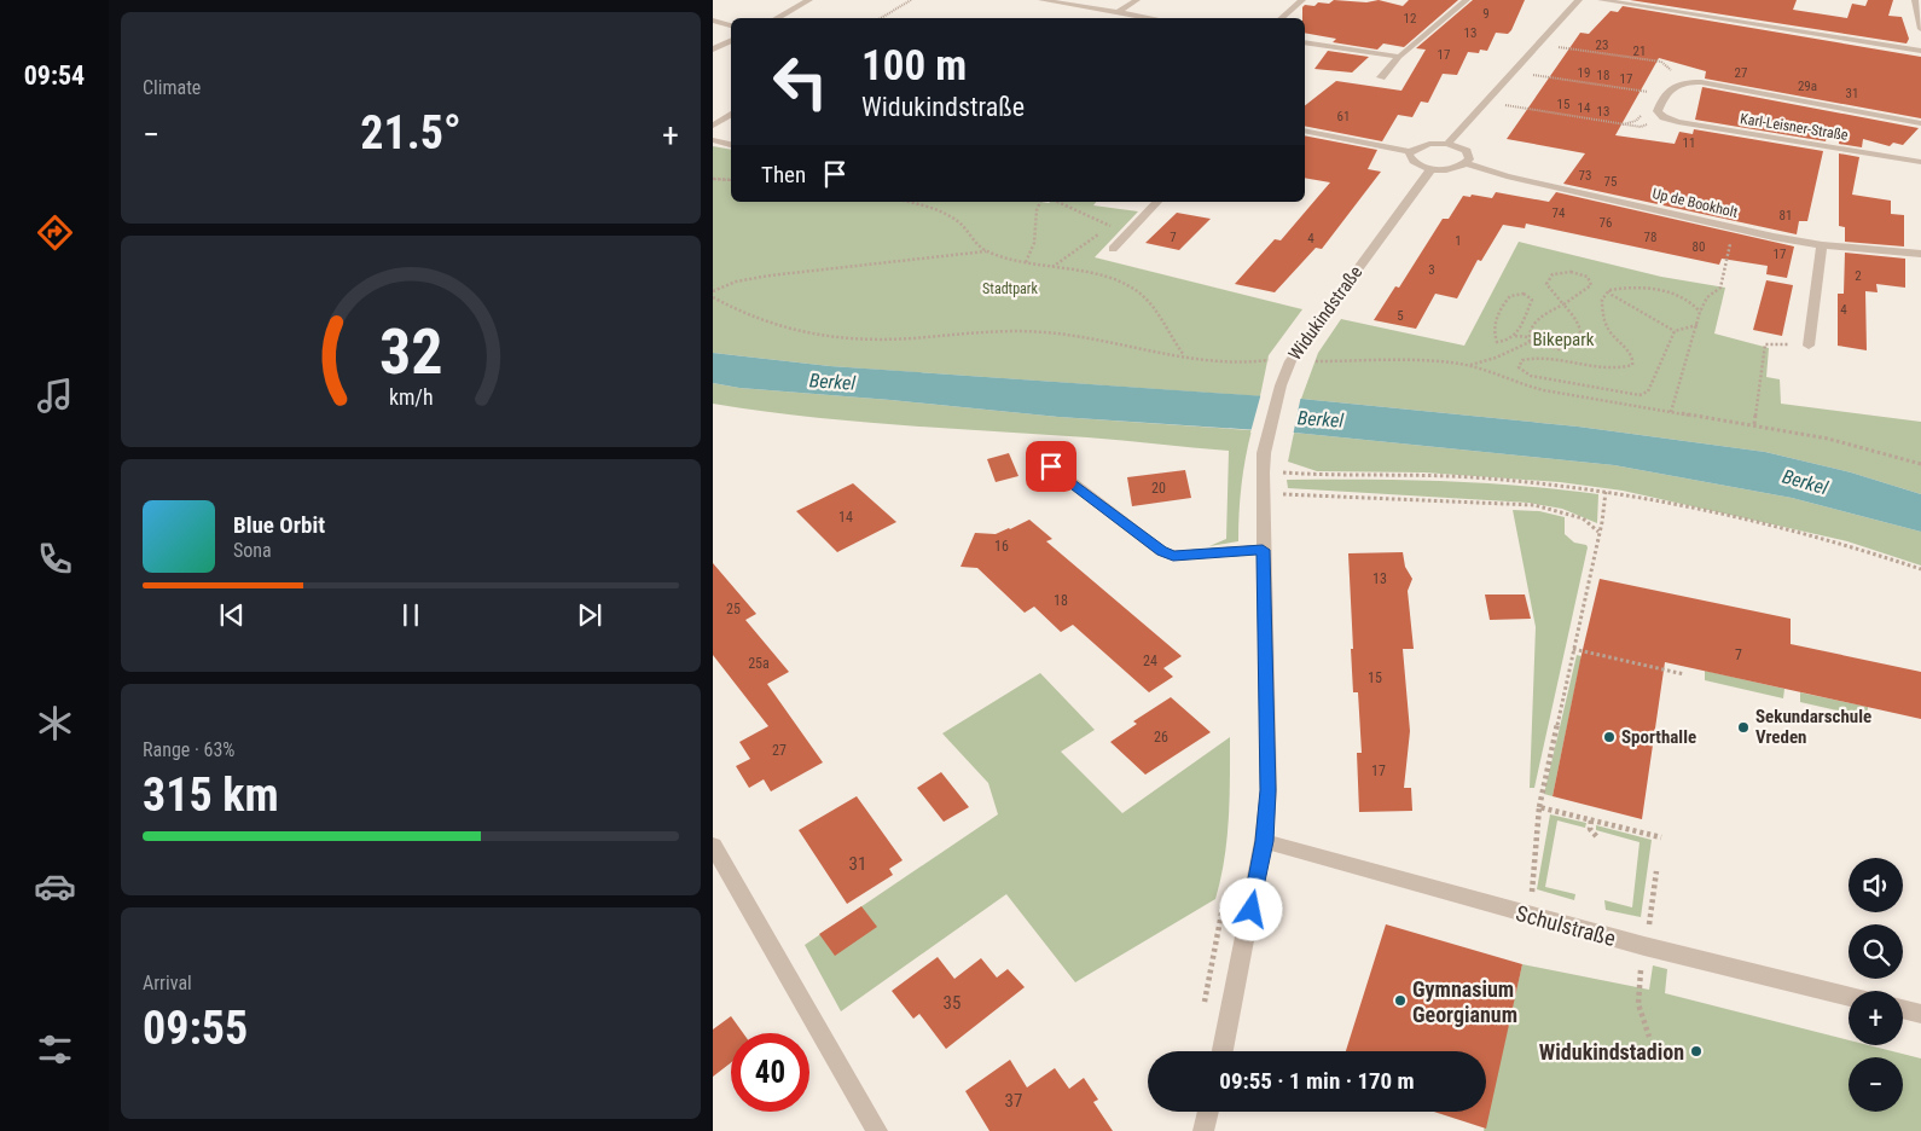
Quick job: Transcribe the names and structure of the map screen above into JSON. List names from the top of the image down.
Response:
{
  "streets": {
    "street": [
      "Karl-Leisner-Straße",
      "Up de Bookholt",
      "Widukindstraße",
      "Schulstraße"
    ]
  },
  "crossings": [
    ["Widukindstraße", "Schulstraße"]
  ],
  "water": ["Berkel"],
  "parks": ["Stadtpark", "Bikepark"],
  "places": [
    "Sekundarschule Vreden",
    "Sporthalle",
    "Gymnasium Georgianum",
    "Widukindstadion"
  ],
  "house_numbers": [
    "9",
    "12",
    "13",
    "23",
    "21",
    "17",
    "19",
    "27",
    "18",
    "17",
    "29a",
    "31",
    "15",
    "14",
    "13",
    "61",
    "11",
    "73",
    "75",
    "74",
    "81",
    "76",
    "7",
    "78",
    "4",
    "1",
    "80",
    "17",
    "3",
    "2",
    "4",
    "5",
    "20",
    "14",
    "16",
    "13",
    "18",
    "25",
    "7",
    "24",
    "25a",
    "15",
    "26",
    "27",
    "17",
    "31",
    "35",
    "37"
  ],
  "page": {
    "tabs": "09:54",
    "tile": [
      "Climate",
      ["Range · 63%", "315 km"],
      ["Arrival", "09:55"]
    ],
    "turn": ["100 m", "Widukindstraße"],
    "heat": ["−", "21.5°", "+"],
    "then": "Then",
    "song": ["Blue Orbit", "Sona"],
    "map_buttons": ["+", "−"],
    "limit": "40",
    "trip": "09:55 · 1 min · 170 m",
    "gauge": ["32", "km/h"]
  }
}
